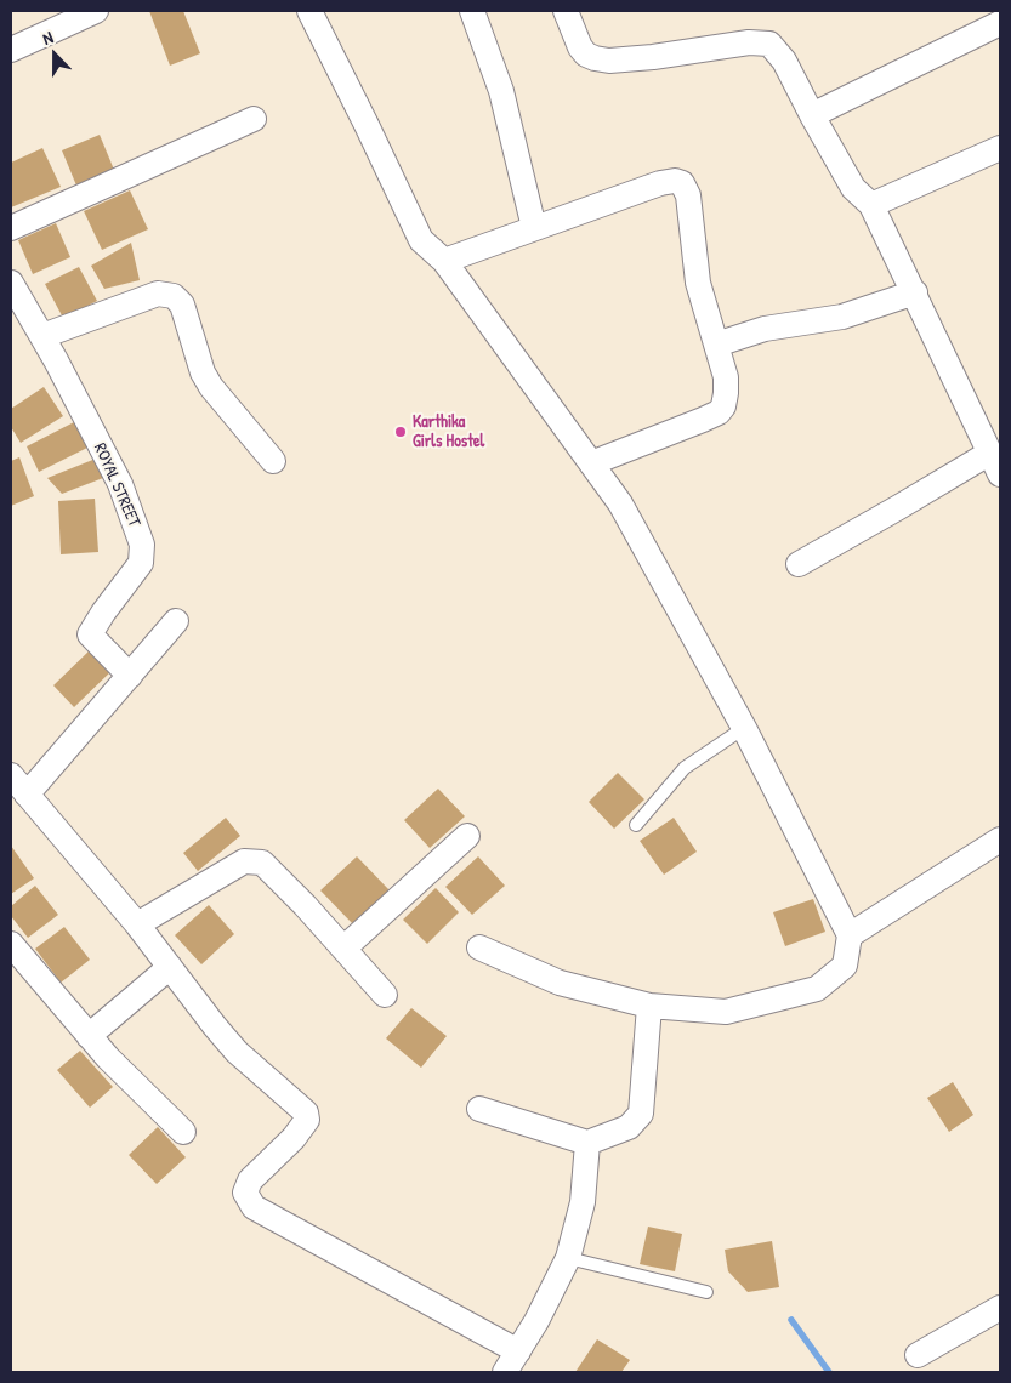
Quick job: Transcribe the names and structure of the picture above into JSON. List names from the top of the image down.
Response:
{
  "streets": {
    "street": ["ROYAL STREET"]
  },
  "places": ["Karthika Girls Hostel"],
  "north": "top"
}
